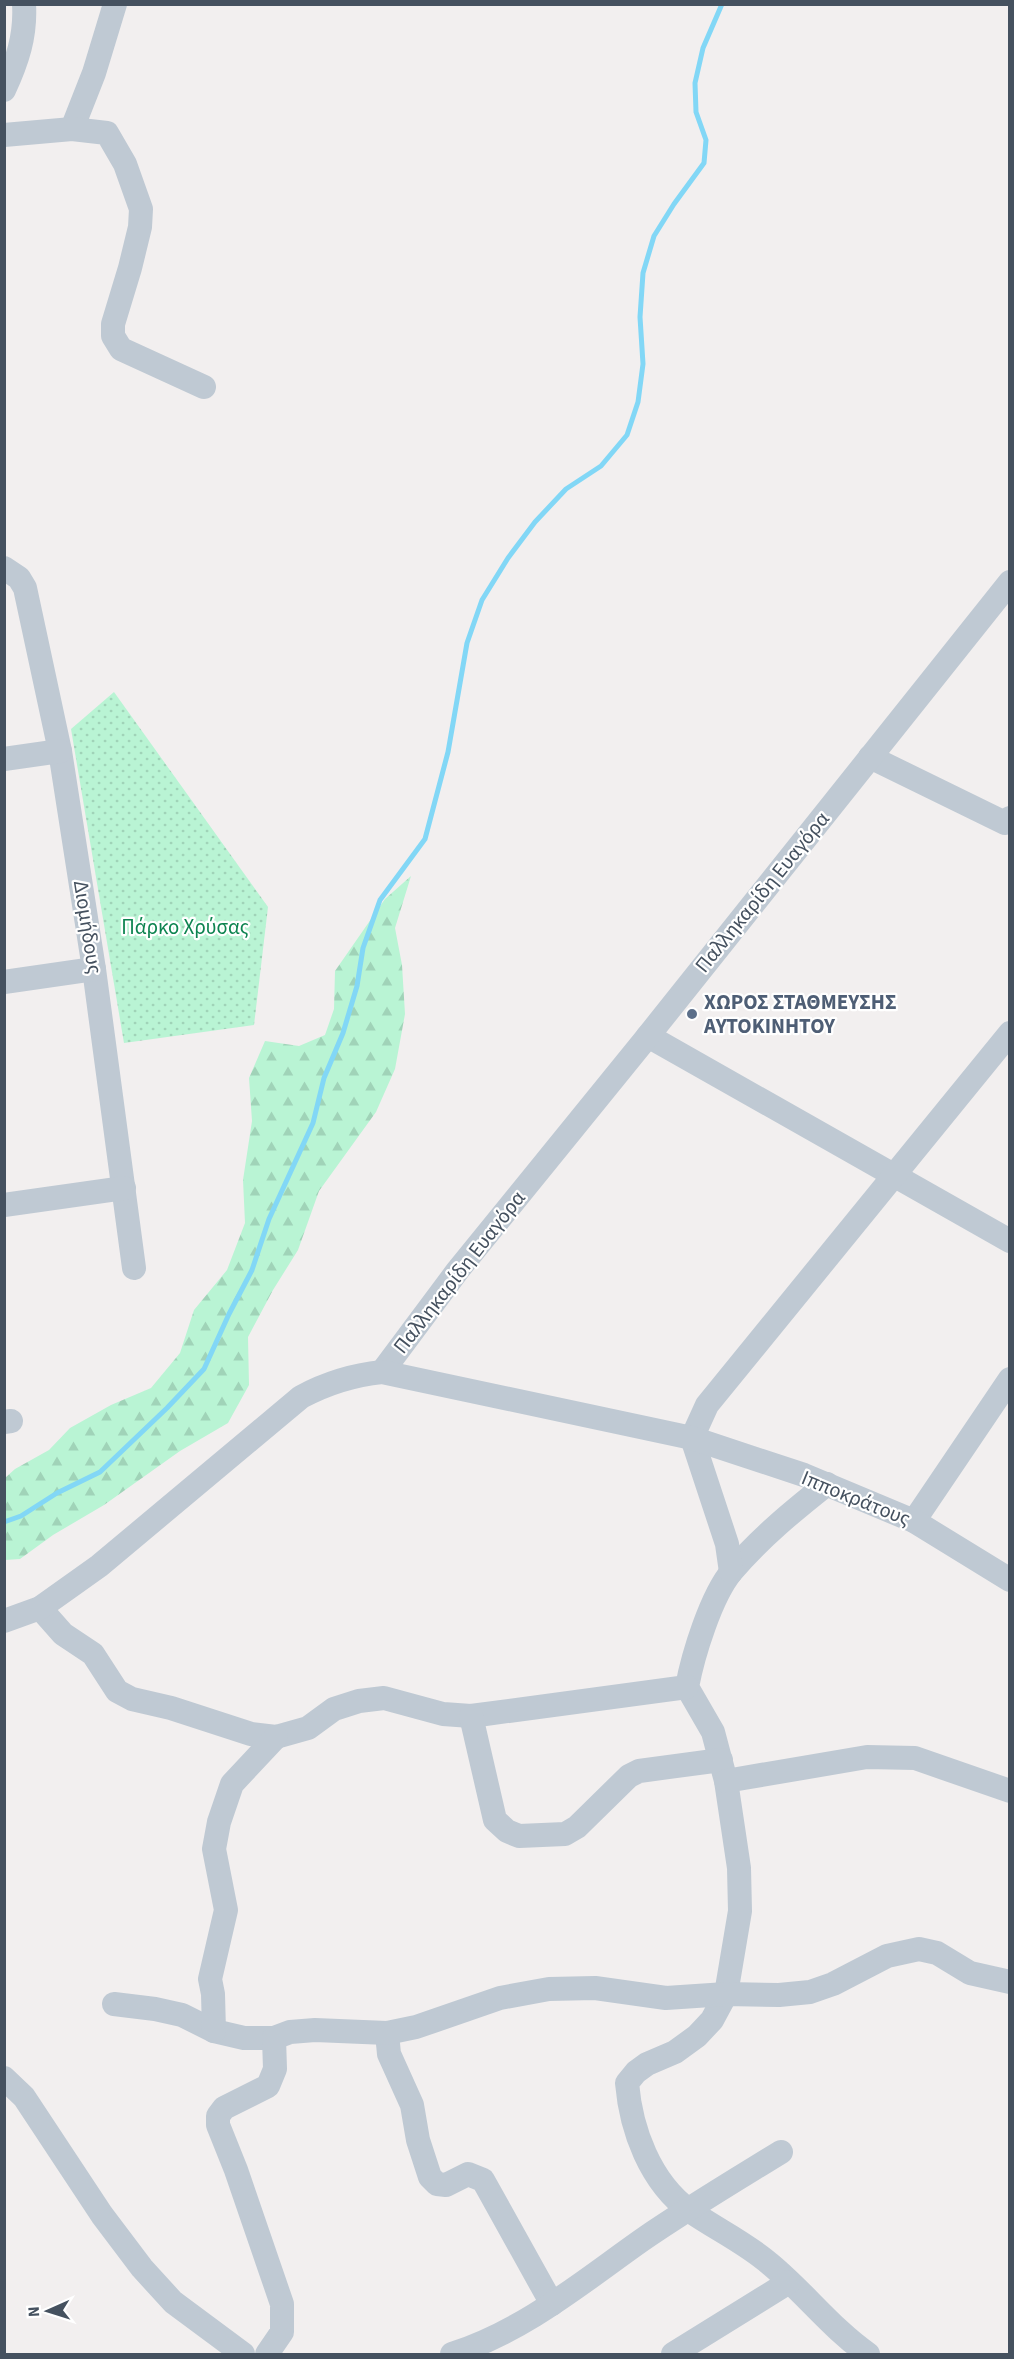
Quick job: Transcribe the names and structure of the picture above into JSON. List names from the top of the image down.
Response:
{
  "streets": {
    "street": ["Παλληκαρίδη Ευαγόρα", "Διομήδους", "Ιπποκράτους"]
  },
  "crossings": [
    ["Παλληκαρίδη Ευαγόρα", "Ιπποκράτους"]
  ],
  "parks": ["Πάρκο Χρύσας"],
  "places": ["ΧΩΡΟΣ ΣΤΑΘΜΕΥΣΗΣ ΑΥΤΟΚΙΝΗΤΟΥ"],
  "north": "left"
}
